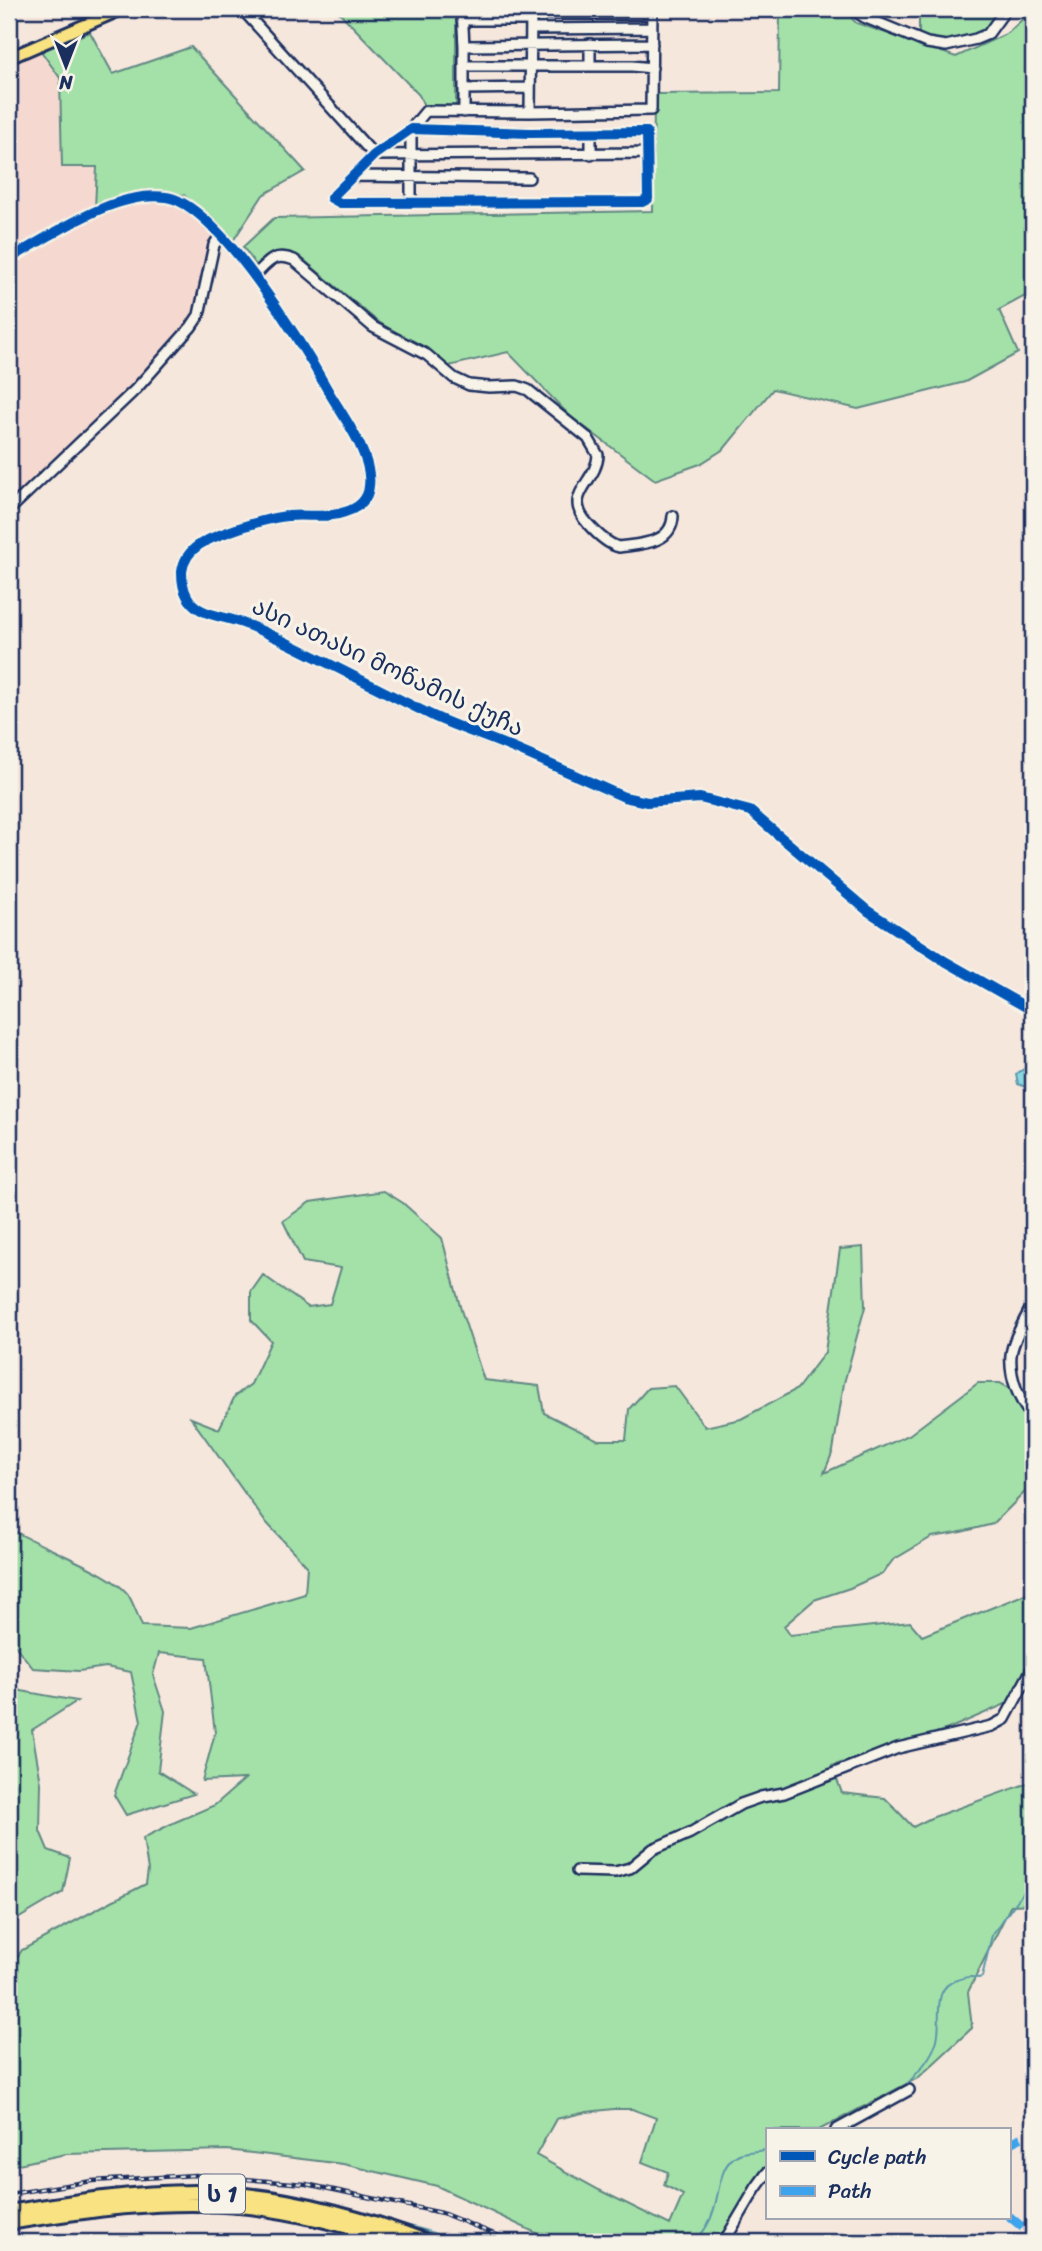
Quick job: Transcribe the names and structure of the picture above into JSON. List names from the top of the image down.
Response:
{
  "streets": {
    "highway": ["ს 1"],
    "street": ["ასი ათასი მოწამის ქუჩა"]
  },
  "legend": ["Cycle path", "Path"],
  "north": "bottom"
}
